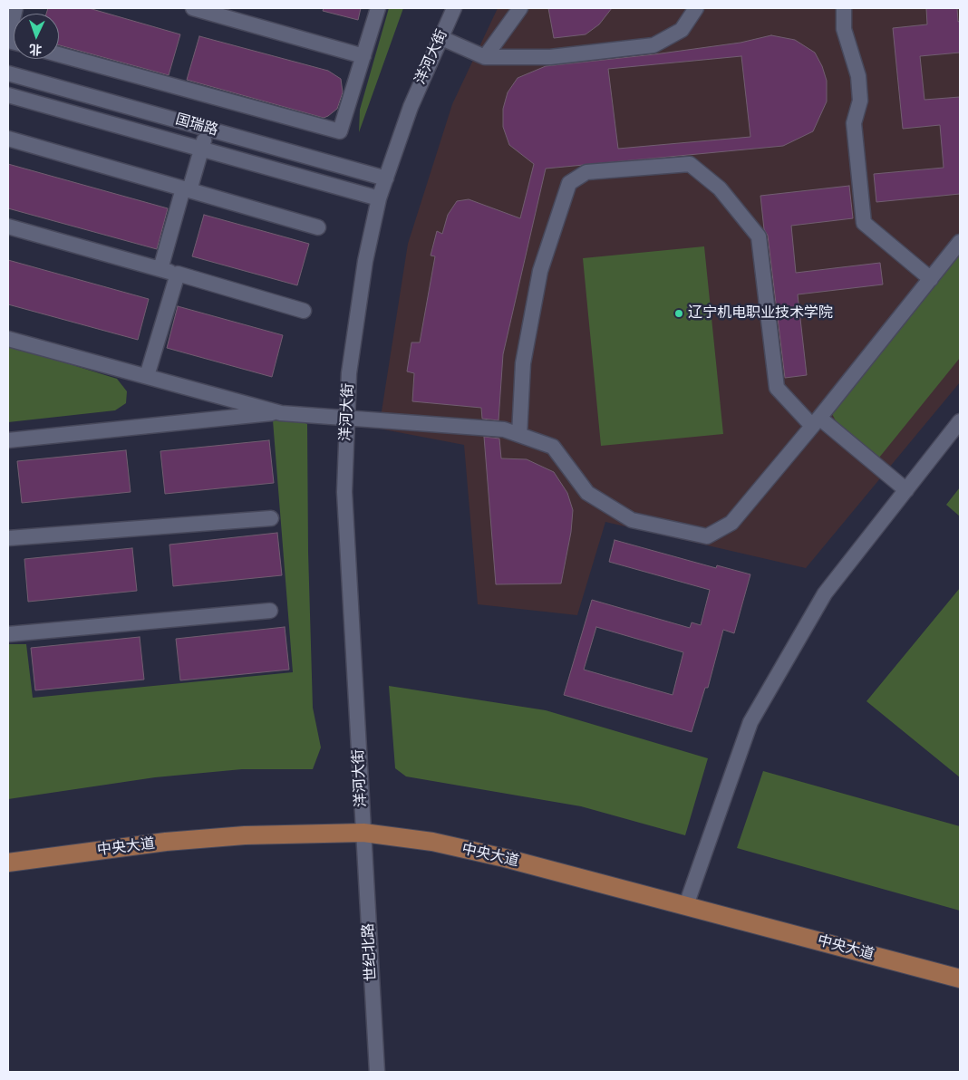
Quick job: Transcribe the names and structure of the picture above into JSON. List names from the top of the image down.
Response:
{
  "streets": {
    "main road": ["中央大道"],
    "street": ["洋河大街", "国瑞路", "世纪北路"]
  },
  "crossings": [
    ["洋河大街", "国瑞路"],
    ["洋河大街", "中央大道"],
    ["洋河大街", "世纪北路"],
    ["中央大道", "世纪北路"]
  ],
  "places": ["辽宁机电职业技术学院"],
  "north": "bottom"
}
